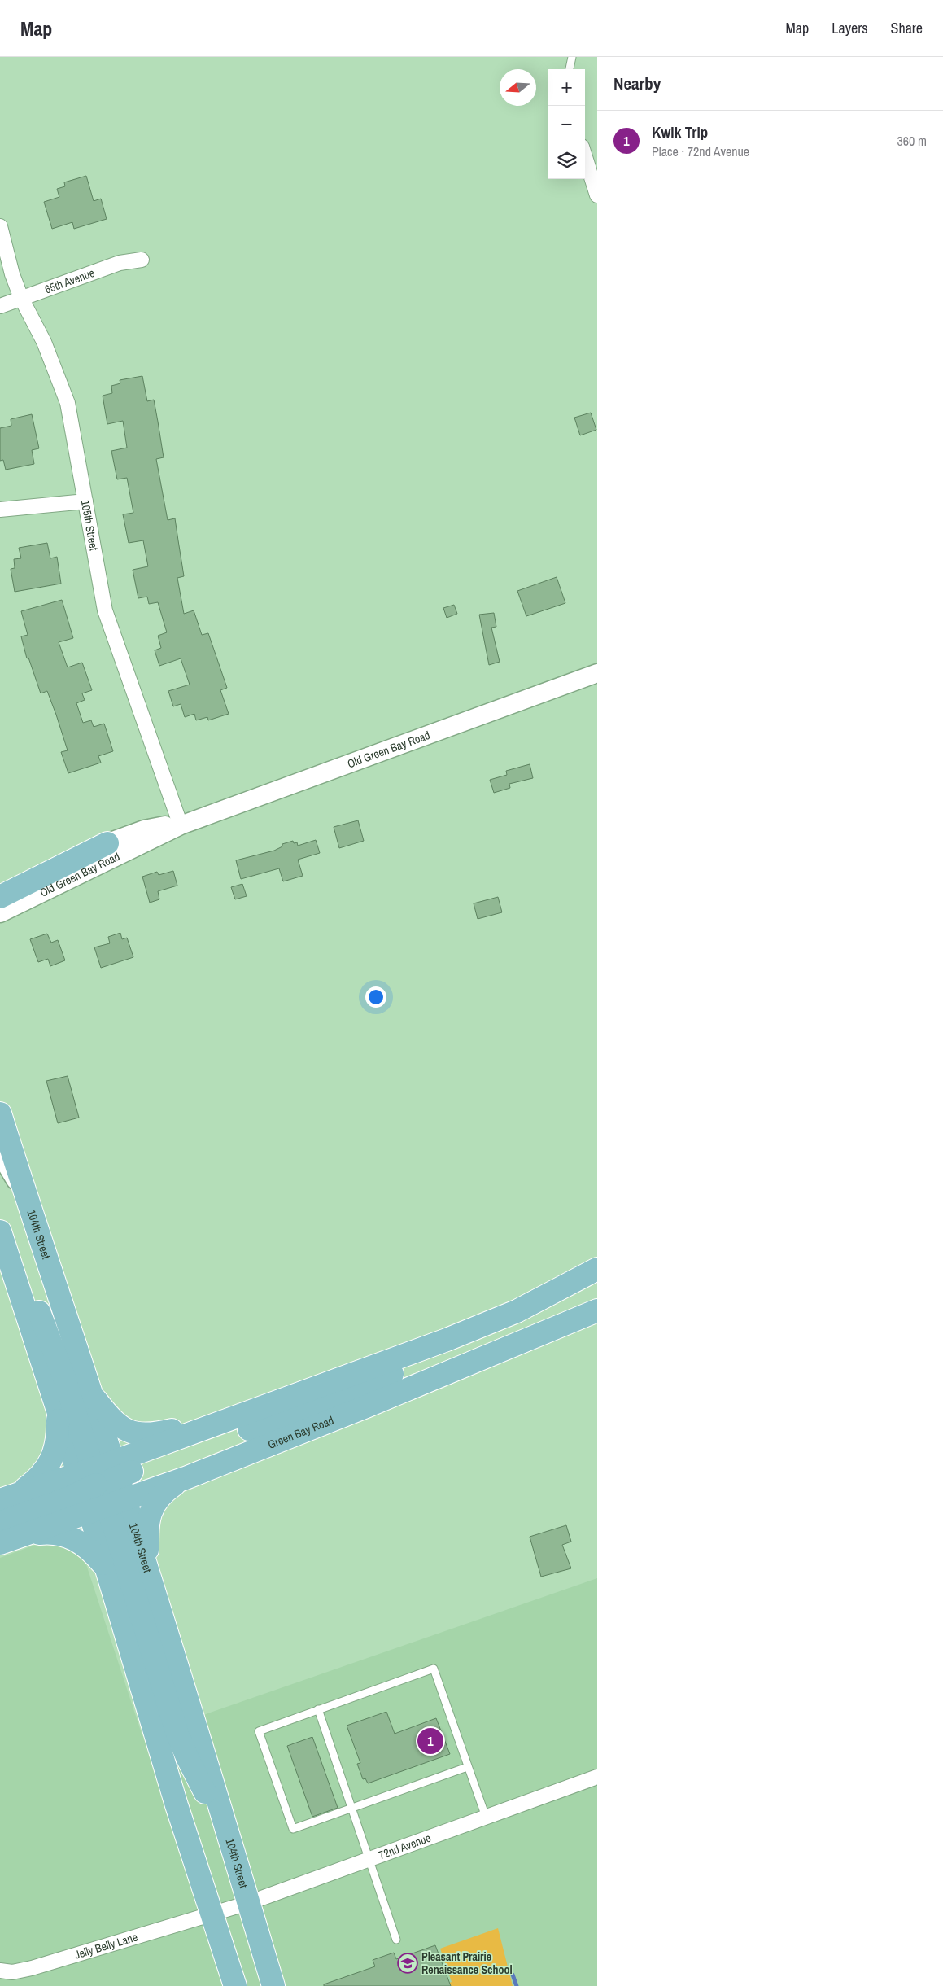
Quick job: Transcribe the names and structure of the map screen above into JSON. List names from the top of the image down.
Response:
{
  "streets": {
    "main road": ["104th Street", "Green Bay Road"],
    "street": [
      "65th Avenue",
      "105th Street",
      "Old Green Bay Road",
      "72nd Avenue",
      "Jelly Belly Lane"
    ]
  },
  "crossings": [
    ["65th Avenue", "105th Street"],
    ["105th Street", "Old Green Bay Road"],
    ["104th Street", "Green Bay Road"],
    ["104th Street", "72nd Avenue"],
    ["104th Street", "Jelly Belly Lane"],
    ["72nd Avenue", "Jelly Belly Lane"]
  ],
  "places": {
    "school or university": ["Pleasant Prairie Renaissance School"]
  },
  "north": "left",
  "page": {
    "header": "Map",
    "nav": ["Map", "Layers", "Share"],
    "heading": "Nearby",
    "map_buttons": ["+", "−"],
    "list": [
      {
        "mark": "1",
        "name": "Kwik Trip",
        "note": "Place · 72nd Avenue",
        "value": "360 m"
      }
    ],
    "pins": "1"
  }
}
